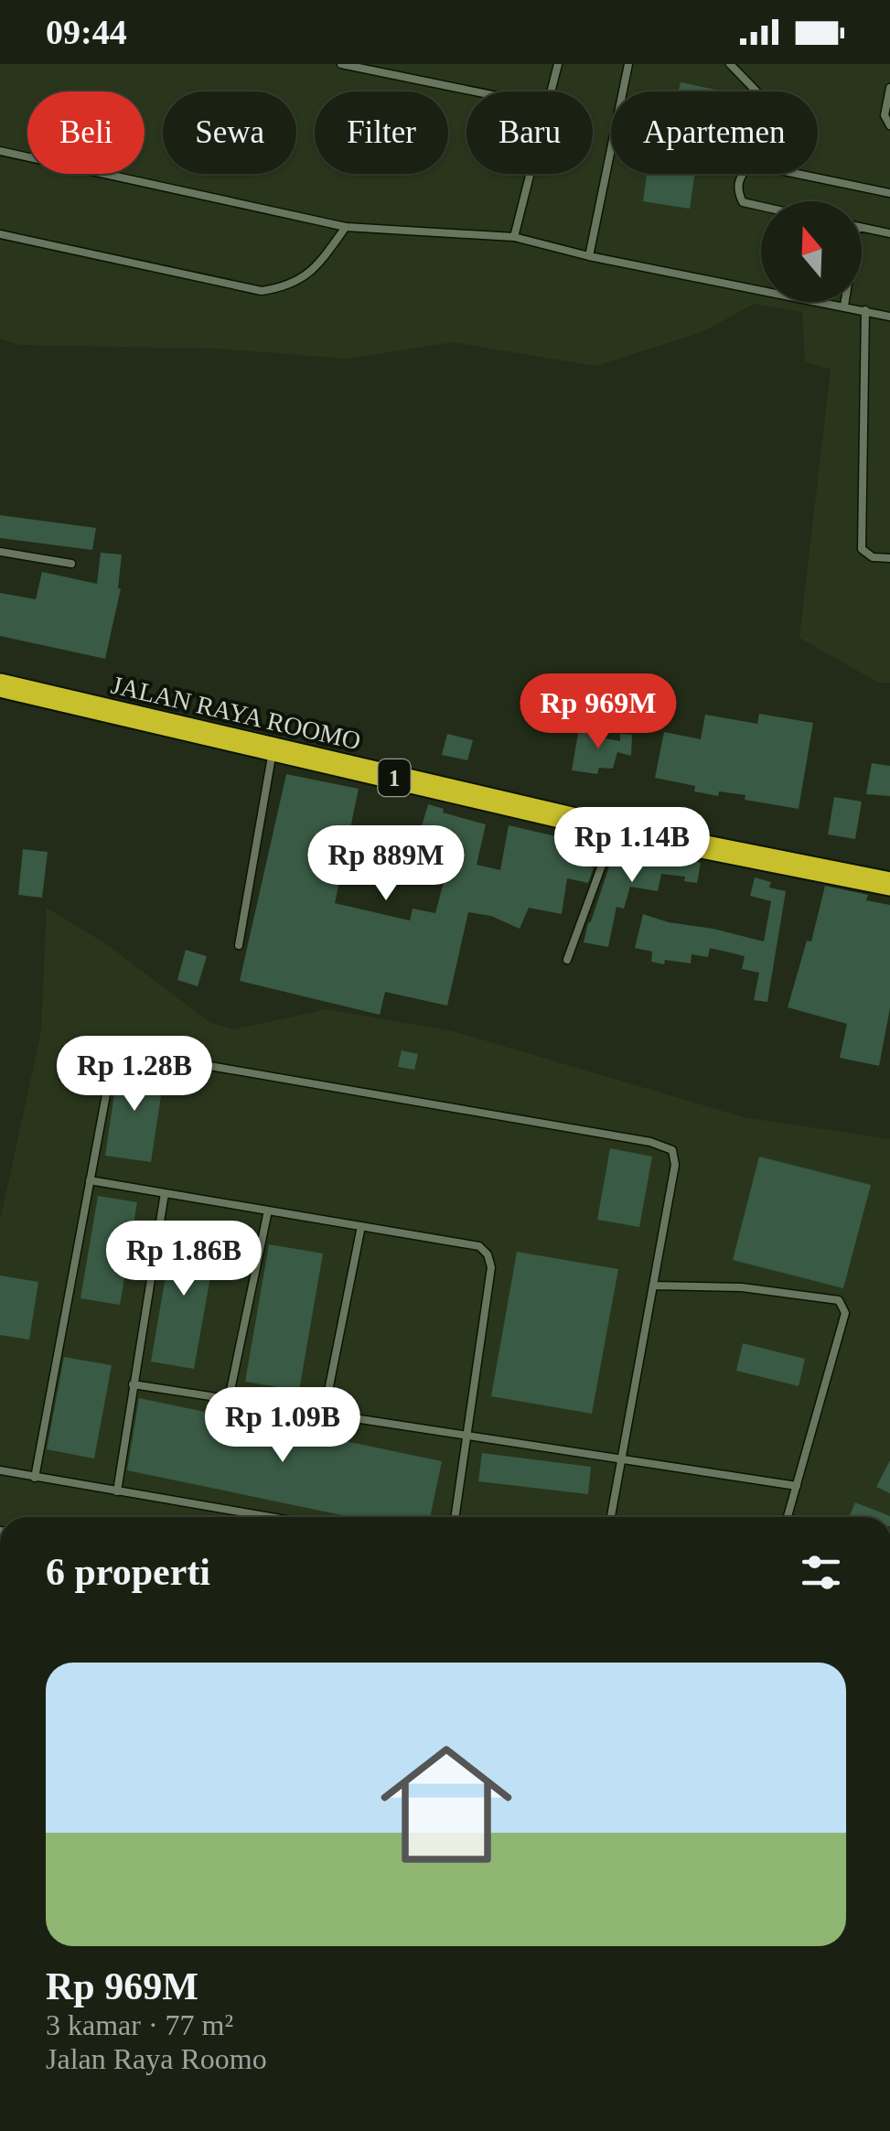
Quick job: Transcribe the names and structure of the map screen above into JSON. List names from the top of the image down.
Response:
{
  "streets": {
    "highway": ["JALAN RAYA ROOMO", "1"]
  },
  "north": "top",
  "page": {
    "status": "09:44",
    "chip": [
      "Beli",
      "Sewa",
      "Filter",
      "Baru",
      "Apartemen"
    ],
    "price": [
      "Rp 969M",
      "Rp 1.14B",
      "Rp 889M",
      "Rp 1.28B",
      "Rp 1.86B",
      "Rp 1.09B"
    ],
    "heading": "6 properti",
    "list": [
      {
        "name": "Rp 969M",
        "note": "3 kamar · 77 m² · Jalan Raya Roomo"
      }
    ]
  }
}
